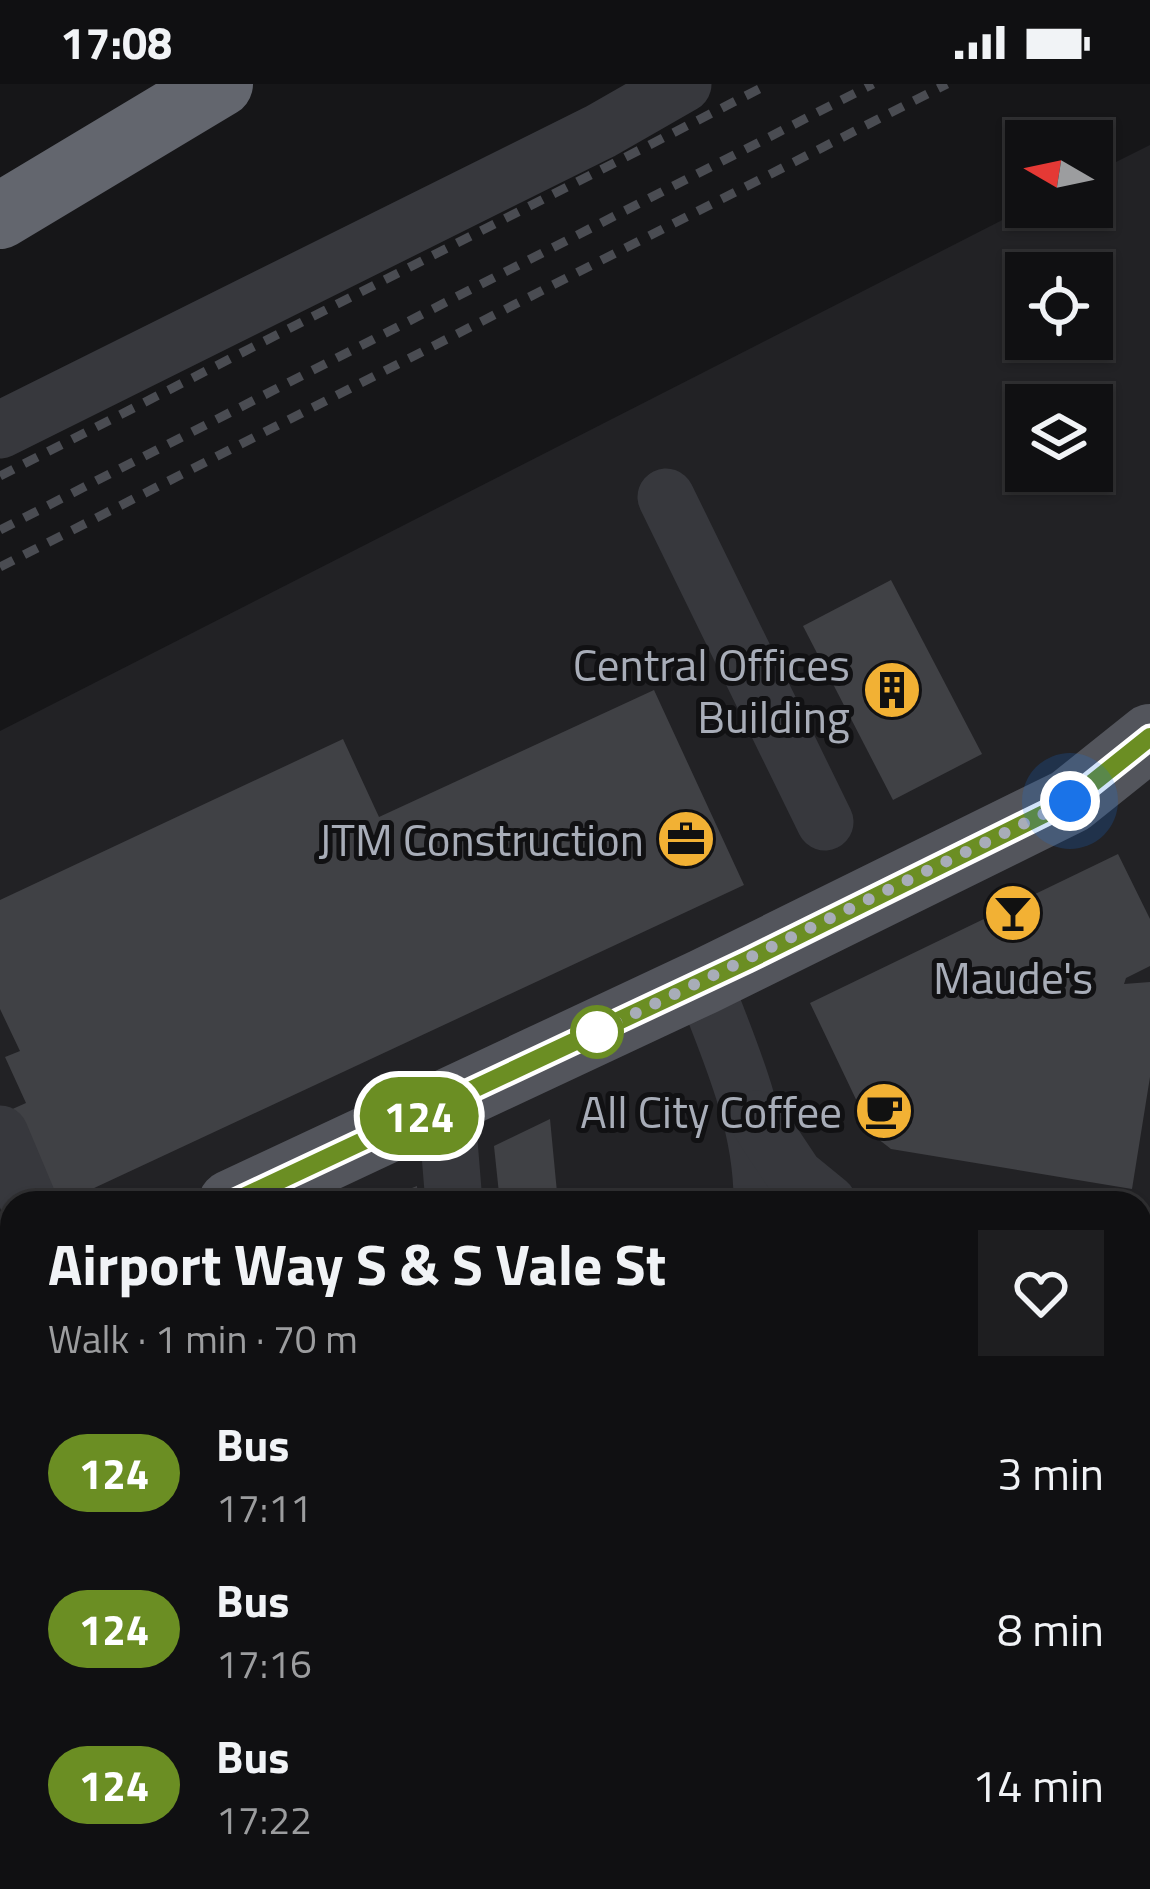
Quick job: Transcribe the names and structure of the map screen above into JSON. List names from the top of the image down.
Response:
{
  "places": {
    "building": ["Central Offices Building"],
    "office": ["JTM Construction"],
    "bar": ["Maude's"],
    "cafe": ["All City Coffee"]
  },
  "lines": ["bus line 124"],
  "north": "left",
  "page": {
    "status": "17:08",
    "on_map": "124",
    "heading": ["Airport Way S & S Vale St", "Walk · 1 min · 70 m"],
    "list": [
      {
        "mark": "124",
        "name": "Bus",
        "note": "17:11",
        "value": "3 min"
      },
      {
        "mark": "124",
        "name": "Bus",
        "note": "17:16",
        "value": "8 min"
      },
      {
        "mark": "124",
        "name": "Bus",
        "note": "17:22",
        "value": "14 min"
      }
    ]
  }
}
